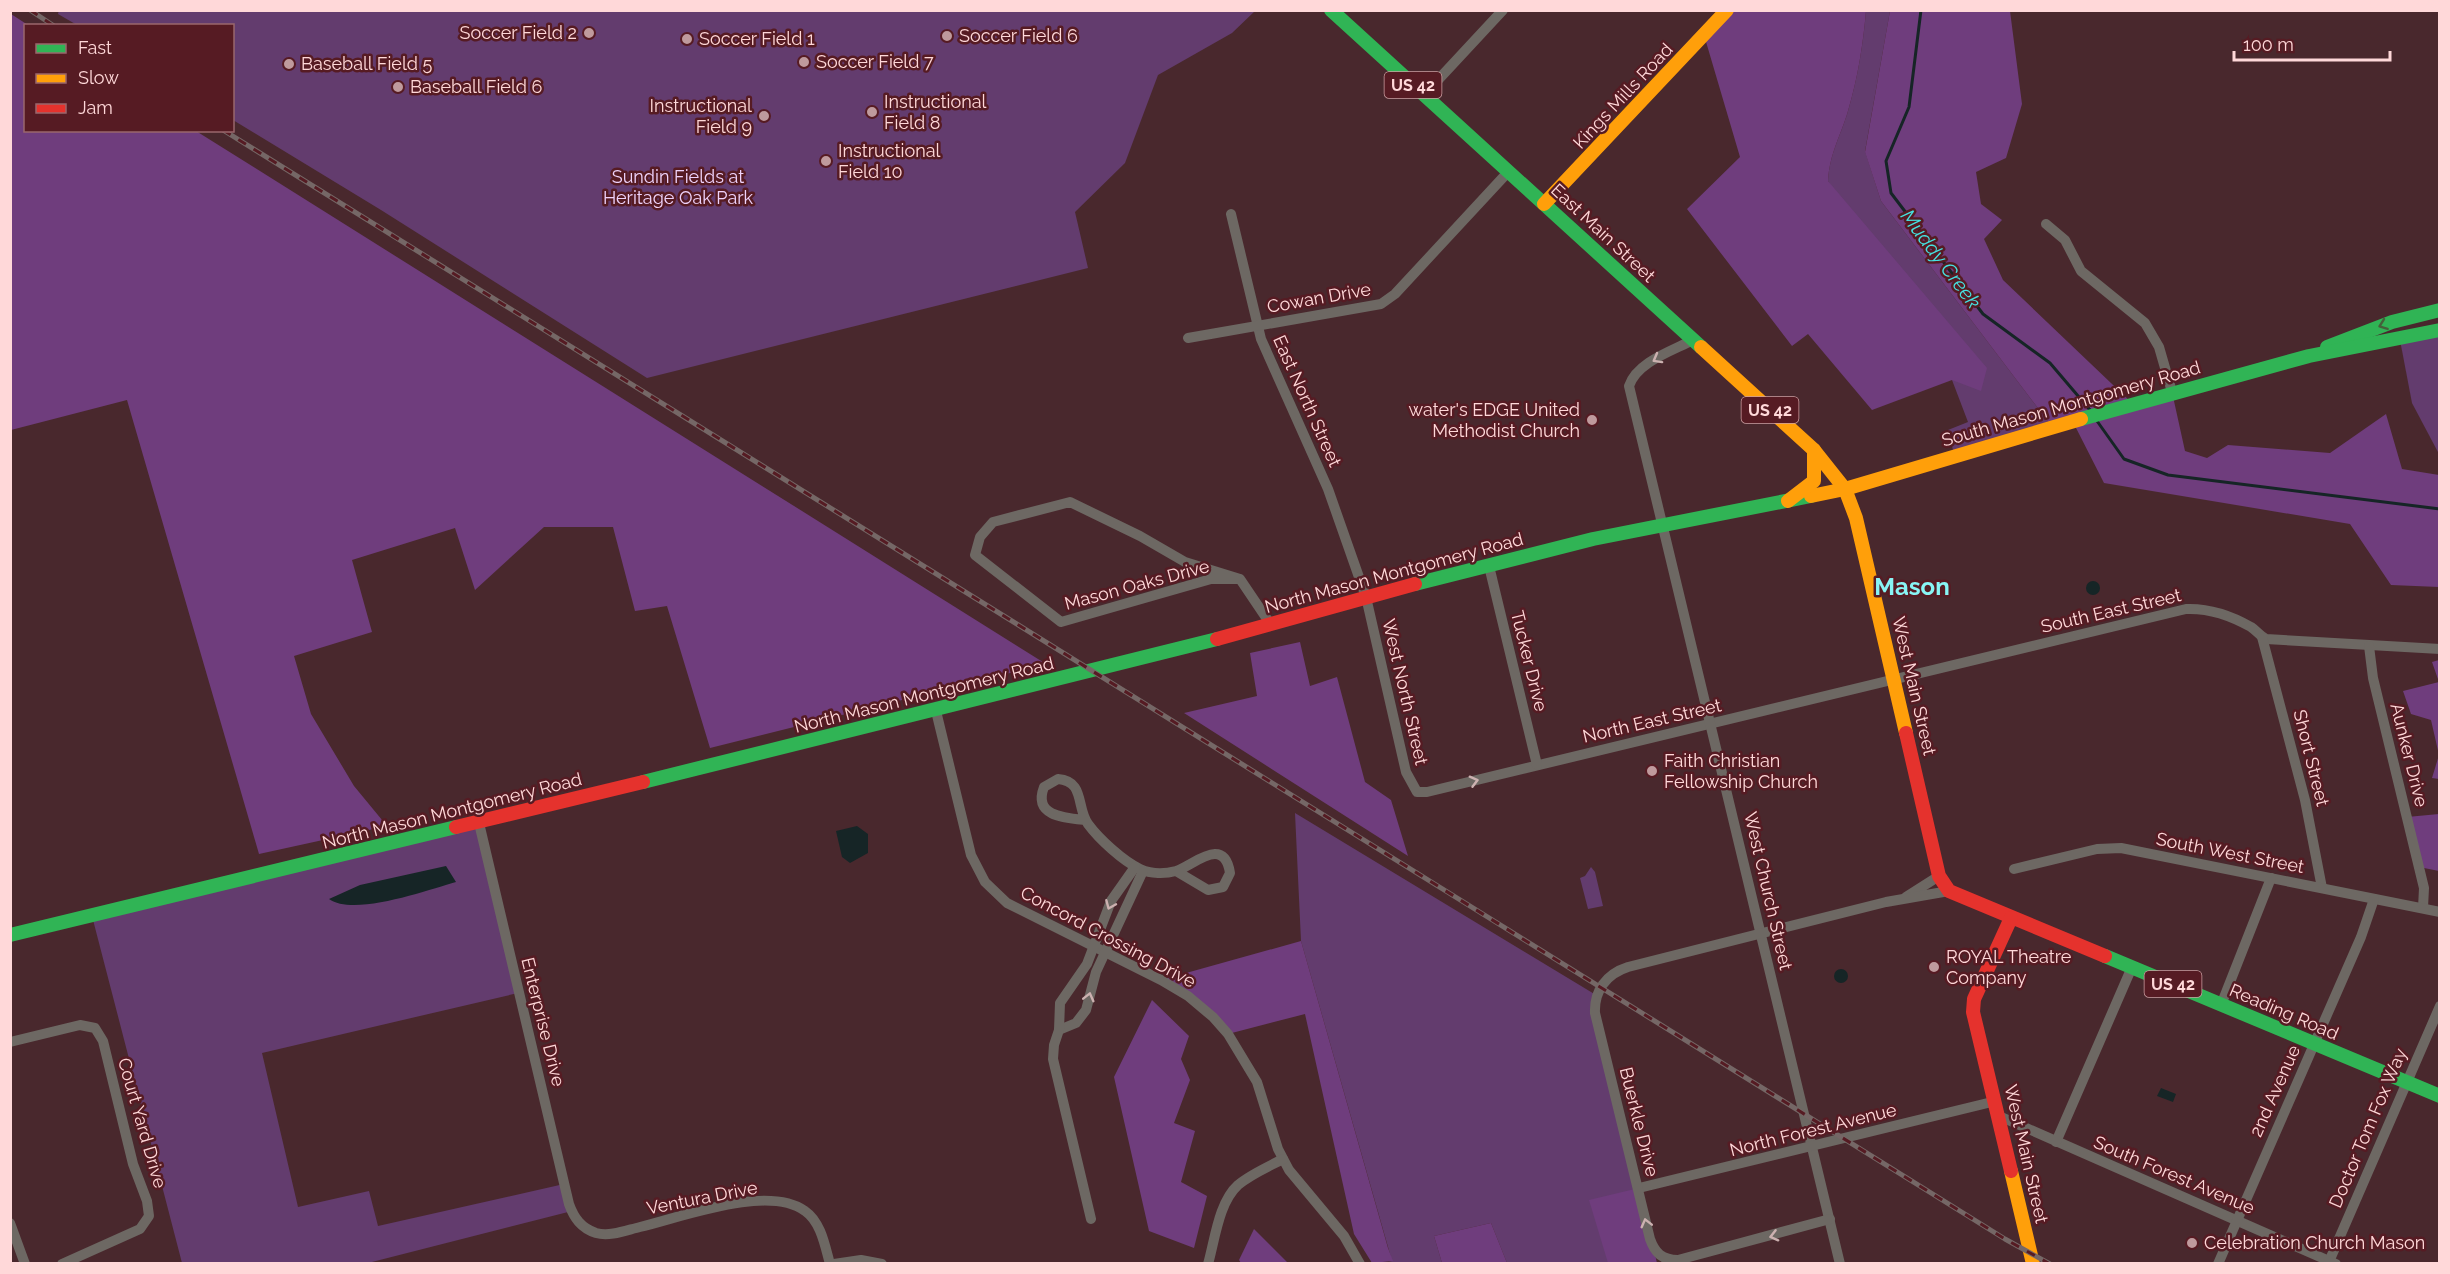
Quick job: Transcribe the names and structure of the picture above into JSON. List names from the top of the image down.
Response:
{
  "streets": {
    "main road": [
      "US 42",
      "Kings Mills Road",
      "East Main Street",
      "South Mason Montgomery Road",
      "North Mason Montgomery Road",
      "West Main Street",
      "Reading Road"
    ],
    "street": [
      "Cowan Drive",
      "East North Street",
      "Mason Oaks Drive",
      "South East Street",
      "Tucker Drive",
      "West North Street",
      "North East Street",
      "Aunker Drive",
      "Short Street",
      "South West Street",
      "West Church Street",
      "Concord Crossing Drive",
      "Enterprise Drive",
      "2nd Avenue",
      "Buerkle Drive",
      "Court Yard Drive",
      "Doctor Tom Fox Way",
      "North Forest Avenue",
      "South Forest Avenue",
      "Ventura Drive"
    ]
  },
  "crossings": [
    ["Kings Mills Road", "East Main Street"],
    ["East Main Street", "Cowan Drive"],
    ["East Main Street", "South Mason Montgomery Road"],
    ["East Main Street", "North Mason Montgomery Road"],
    ["East Main Street", "West Main Street"],
    ["East Main Street", "West Church Street"],
    ["Cowan Drive", "East North Street"],
    ["East North Street", "North Mason Montgomery Road"],
    ["East North Street", "West North Street"],
    ["South Mason Montgomery Road", "North Mason Montgomery Road"],
    ["South Mason Montgomery Road", "West Main Street"],
    ["North Mason Montgomery Road", "Tucker Drive"],
    ["North Mason Montgomery Road", "West Main Street"],
    ["North Mason Montgomery Road", "West North Street"],
    ["North Mason Montgomery Road", "West Church Street"],
    ["North Mason Montgomery Road", "Concord Crossing Drive"],
    ["North Mason Montgomery Road", "Enterprise Drive"],
    ["South East Street", "West Main Street"],
    ["South East Street", "North East Street"],
    ["South East Street", "Aunker Drive"],
    ["South East Street", "Short Street"],
    ["Tucker Drive", "North East Street"],
    ["West Main Street", "North East Street"],
    ["West Main Street", "Reading Road"],
    ["West Main Street", "North Forest Avenue"],
    ["West Main Street", "South Forest Avenue"],
    ["West North Street", "North East Street"],
    ["North East Street", "West Church Street"],
    ["Aunker Drive", "South West Street"],
    ["Short Street", "South West Street"],
    ["South West Street", "2nd Avenue"],
    ["West Church Street", "Buerkle Drive"],
    ["West Church Street", "North Forest Avenue"],
    ["Reading Road", "2nd Avenue"],
    ["Reading Road", "Doctor Tom Fox Way"],
    ["Enterprise Drive", "Ventura Drive"],
    ["2nd Avenue", "South Forest Avenue"],
    ["Buerkle Drive", "North Forest Avenue"],
    ["Doctor Tom Fox Way", "South Forest Avenue"]
  ],
  "districts": ["Mason"],
  "water": ["Muddy Creek"],
  "parks": ["Sundin Fields at Heritage Oak Park"],
  "places": [
    "Soccer Field 2",
    "Soccer Field 6",
    "Soccer Field 1",
    "Soccer Field 7",
    "Baseball Field 5",
    "Baseball Field 6",
    "Instructional Field 8",
    "Instructional Field 9",
    "Instructional Field 10",
    "water's EDGE United Methodist Church",
    "Faith Christian Fellowship Church",
    "ROYAL Theatre Company",
    "Celebration Church Mason"
  ],
  "legend": ["Fast", "Slow", "Jam"],
  "scale_bar": "100 m"
}
